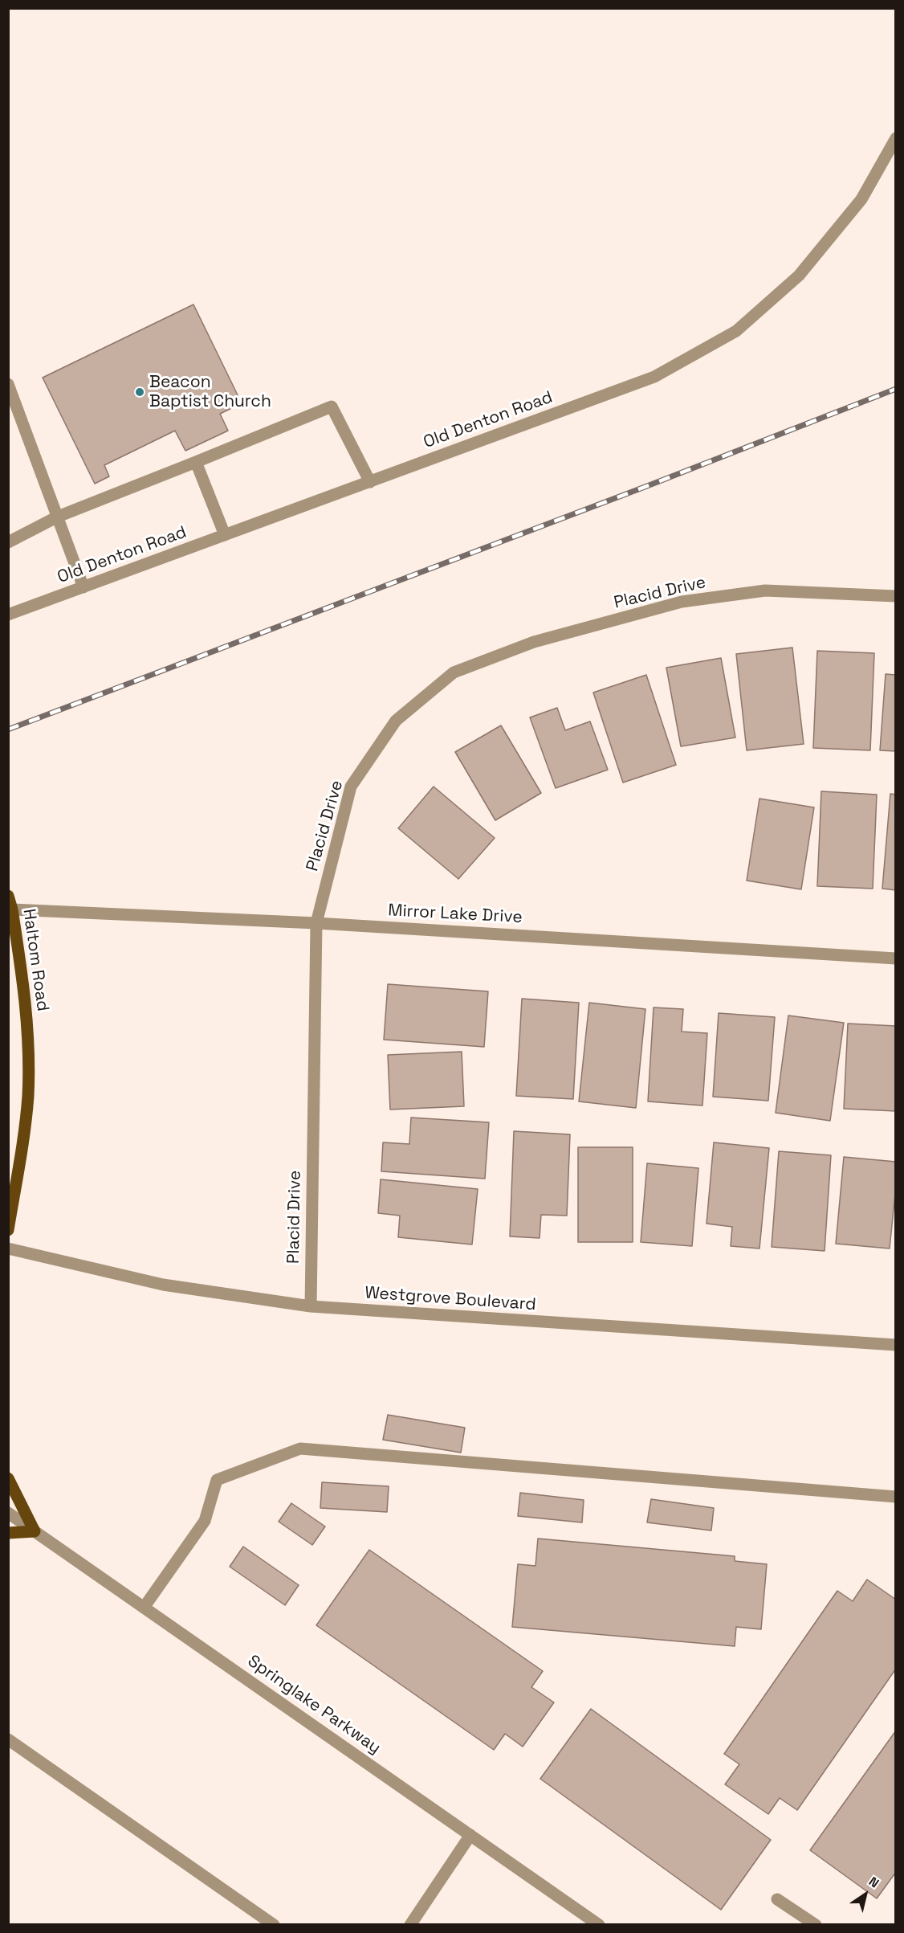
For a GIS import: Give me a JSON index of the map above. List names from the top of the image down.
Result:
{
  "streets": {
    "main road": ["Haltom Road"],
    "street": [
      "Old Denton Road",
      "Placid Drive",
      "Mirror Lake Drive",
      "Westgrove Boulevard",
      "Springlake Parkway"
    ]
  },
  "crossings": [
    ["Placid Drive", "Mirror Lake Drive"],
    ["Placid Drive", "Westgrove Boulevard"],
    ["Mirror Lake Drive", "Haltom Road"]
  ],
  "places": ["Beacon Baptist Church"],
  "north": "top right"
}
